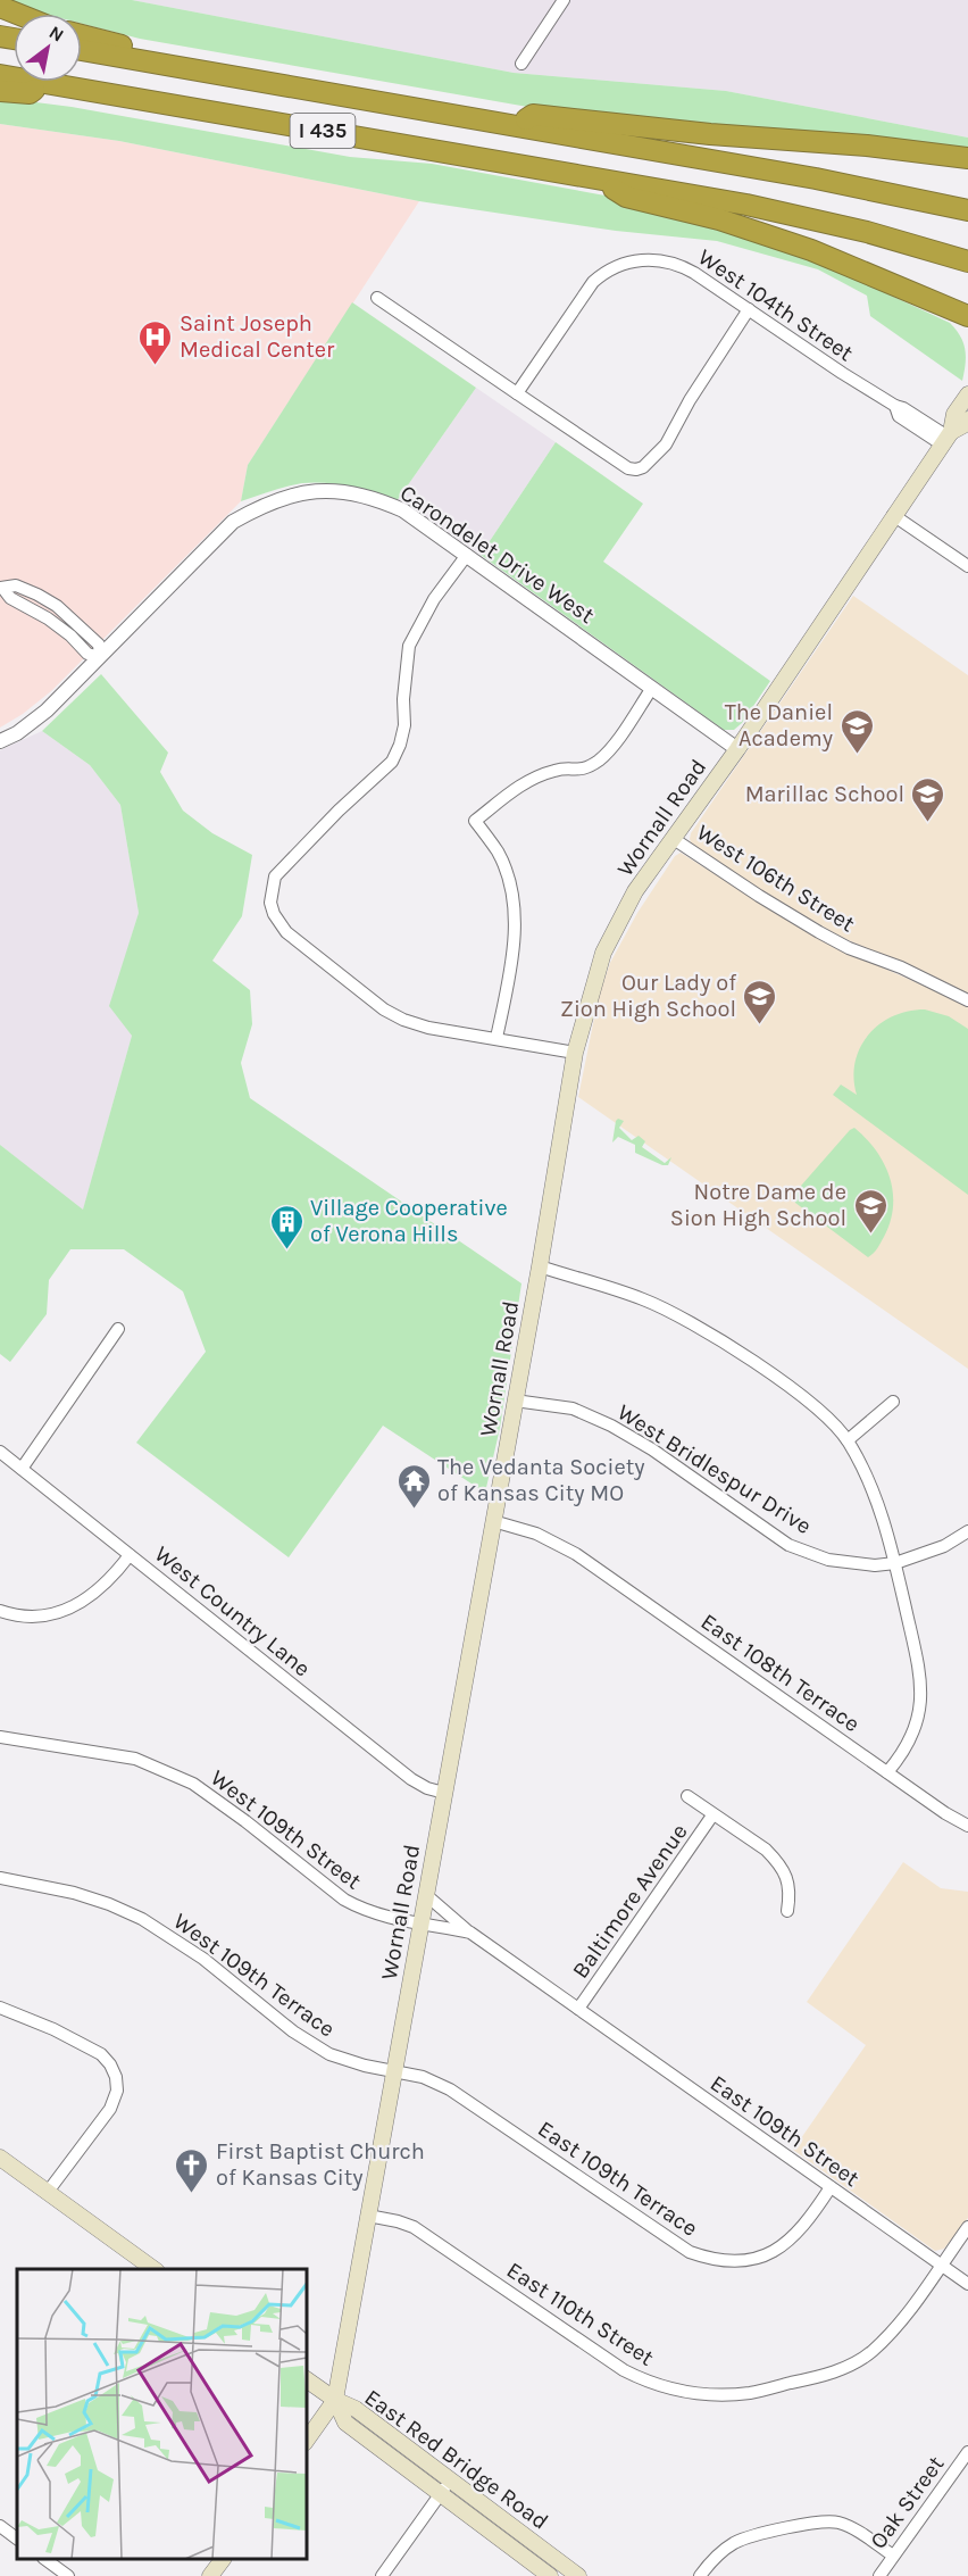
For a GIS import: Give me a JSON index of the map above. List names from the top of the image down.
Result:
{
  "streets": {
    "highway": ["I 435"],
    "main road": ["Wornall Road", "East Red Bridge Road"],
    "street": [
      "West 104th Street",
      "Carondelet Drive West",
      "West 106th Street",
      "West Bridlespur Drive",
      "West Country Lane",
      "East 108th Terrace",
      "West 109th Street",
      "Baltimore Avenue",
      "West 109th Terrace",
      "East 109th Street",
      "East 109th Terrace",
      "East 110th Street",
      "Oak Street"
    ]
  },
  "crossings": [
    ["West 104th Street", "Wornall Road"],
    ["Carondelet Drive West", "Wornall Road"],
    ["Wornall Road", "West 106th Street"],
    ["Wornall Road", "West Bridlespur Drive"],
    ["Wornall Road", "West Country Lane"],
    ["Wornall Road", "East 108th Terrace"],
    ["Wornall Road", "West 109th Street"],
    ["Wornall Road", "West 109th Terrace"],
    ["Wornall Road", "East 110th Street"],
    ["Wornall Road", "East Red Bridge Road"],
    ["West 109th Street", "Baltimore Avenue"],
    ["West 109th Street", "East 109th Street"],
    ["Baltimore Avenue", "East 109th Street"],
    ["West 109th Terrace", "East 109th Terrace"],
    ["East 109th Street", "East 109th Terrace"],
    ["East 109th Street", "East 110th Street"]
  ],
  "places": {
    "hospital": ["Saint Joseph Medical Center"],
    "school or university": [
      "The Daniel Academy",
      "Marillac School",
      "Our Lady of Zion High School",
      "Notre Dame de Sion High School"
    ],
    "building": ["Village Cooperative of Verona Hills"],
    "temple": ["The Vedanta Society of Kansas City MO"],
    "church": ["First Baptist Church of Kansas City"]
  },
  "north": "top right"
}
